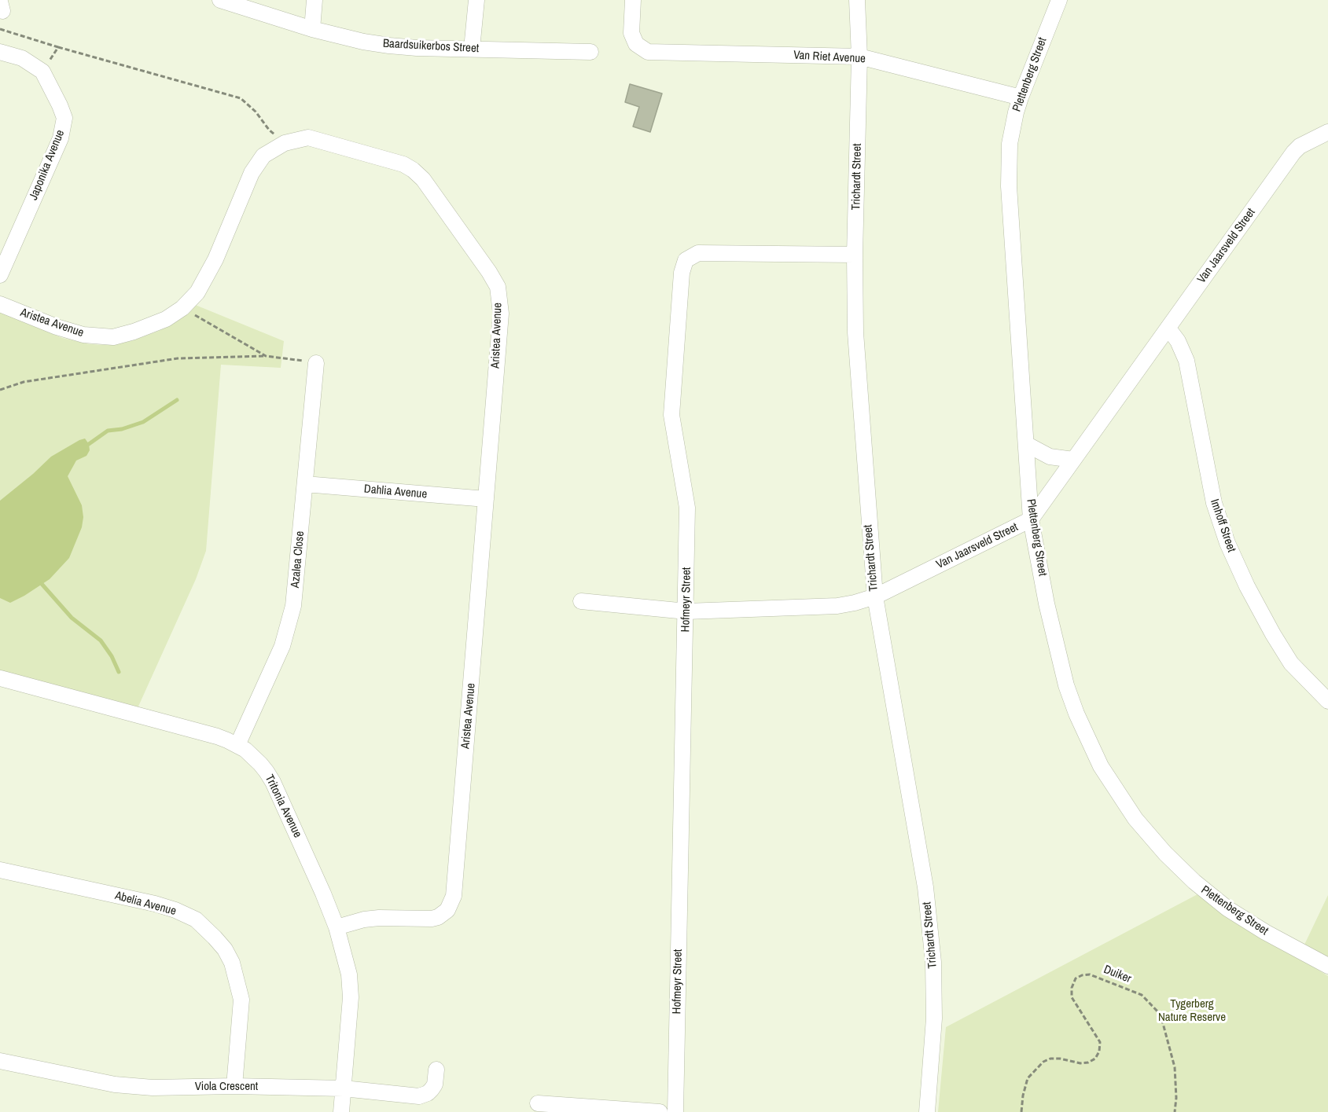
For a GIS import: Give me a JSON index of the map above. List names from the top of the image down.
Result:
{
  "streets": {
    "street": [
      "Baardsuikerbos Street",
      "Van Riet Avenue",
      "Plettenberg Street",
      "Japonika Avenue",
      "Trichardt Street",
      "Van Jaarsveld Street",
      "Aristea Avenue",
      "Dahlia Avenue",
      "Imhoff Street",
      "Azalea Close",
      "Hofmeyr Street",
      "Tritonia Avenue",
      "Abelia Avenue",
      "Viola Crescent"
    ],
    "path": ["Duiker"]
  },
  "crossings": [
    ["Van Riet Avenue", "Plettenberg Street"],
    ["Van Riet Avenue", "Trichardt Street"],
    ["Plettenberg Street", "Van Jaarsveld Street"],
    ["Trichardt Street", "Van Jaarsveld Street"],
    ["Trichardt Street", "Hofmeyr Street"],
    ["Van Jaarsveld Street", "Imhoff Street"],
    ["Van Jaarsveld Street", "Hofmeyr Street"],
    ["Aristea Avenue", "Dahlia Avenue"],
    ["Aristea Avenue", "Tritonia Avenue"],
    ["Dahlia Avenue", "Azalea Close"],
    ["Azalea Close", "Tritonia Avenue"],
    ["Tritonia Avenue", "Viola Crescent"],
    ["Abelia Avenue", "Viola Crescent"]
  ],
  "parks": ["Tygerberg Nature Reserve"]
}
